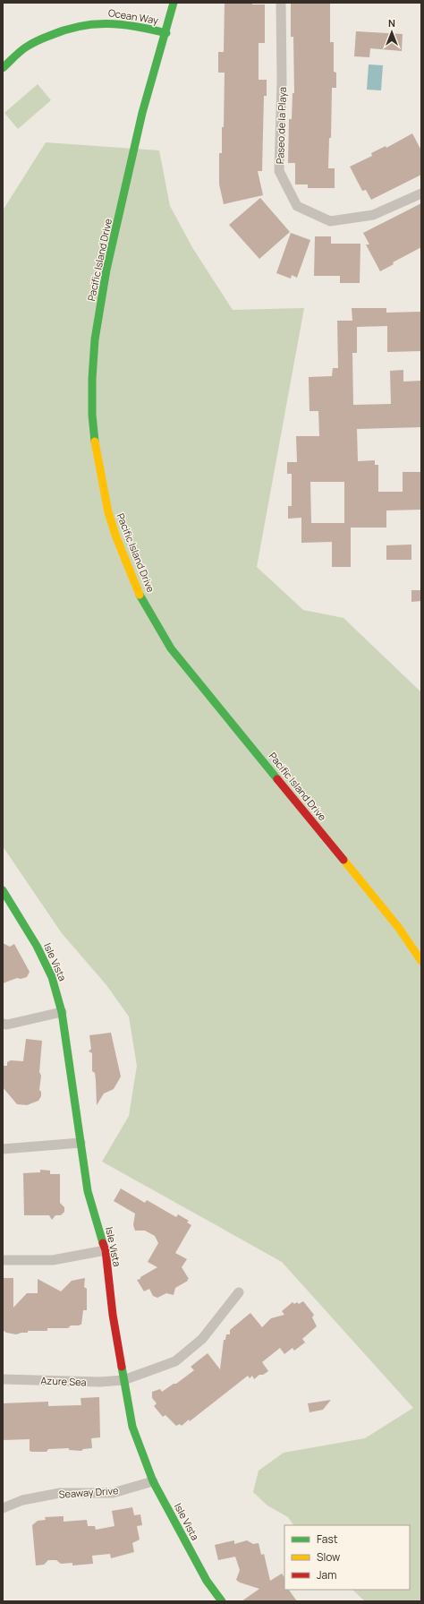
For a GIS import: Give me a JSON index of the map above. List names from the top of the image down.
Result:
{
  "streets": {
    "main road": ["Ocean Way", "Pacific Island Drive", "Isle Vista"],
    "street": ["Paseo de la Playa", "Azure Sea", "Seaway Drive"]
  },
  "crossings": [
    ["Ocean Way", "Pacific Island Drive"],
    ["Isle Vista", "Azure Sea"],
    ["Isle Vista", "Seaway Drive"]
  ],
  "legend": ["Fast", "Slow", "Jam"],
  "north": "top"
}
